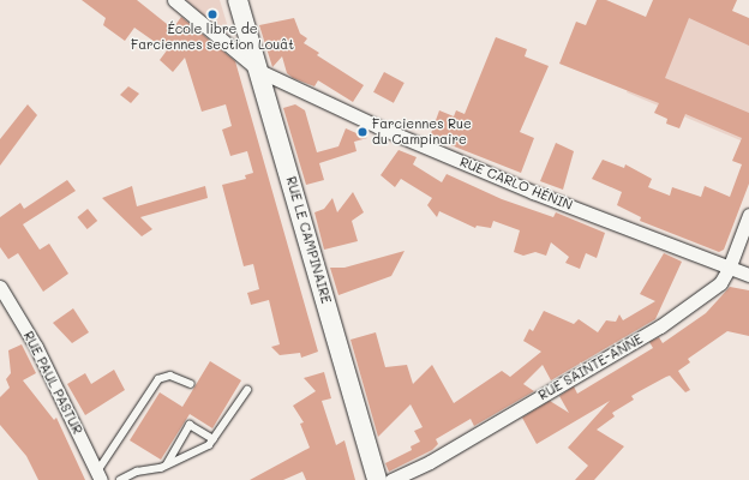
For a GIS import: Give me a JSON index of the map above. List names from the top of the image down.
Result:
{
  "streets": {
    "main road": ["RUE LE CAMPINAIRE"],
    "street": ["RUE CARLO HÉNIN", "RUE SAINTE-ANNE", "RUE PAUL PASTUR"]
  },
  "crossings": [
    ["RUE CARLO HÉNIN", "RUE LE CAMPINAIRE"],
    ["RUE CARLO HÉNIN", "RUE SAINTE-ANNE"]
  ],
  "places": ["École libre de Farciennes section Louât", "Farciennes Rue du Campinaire"]
}
